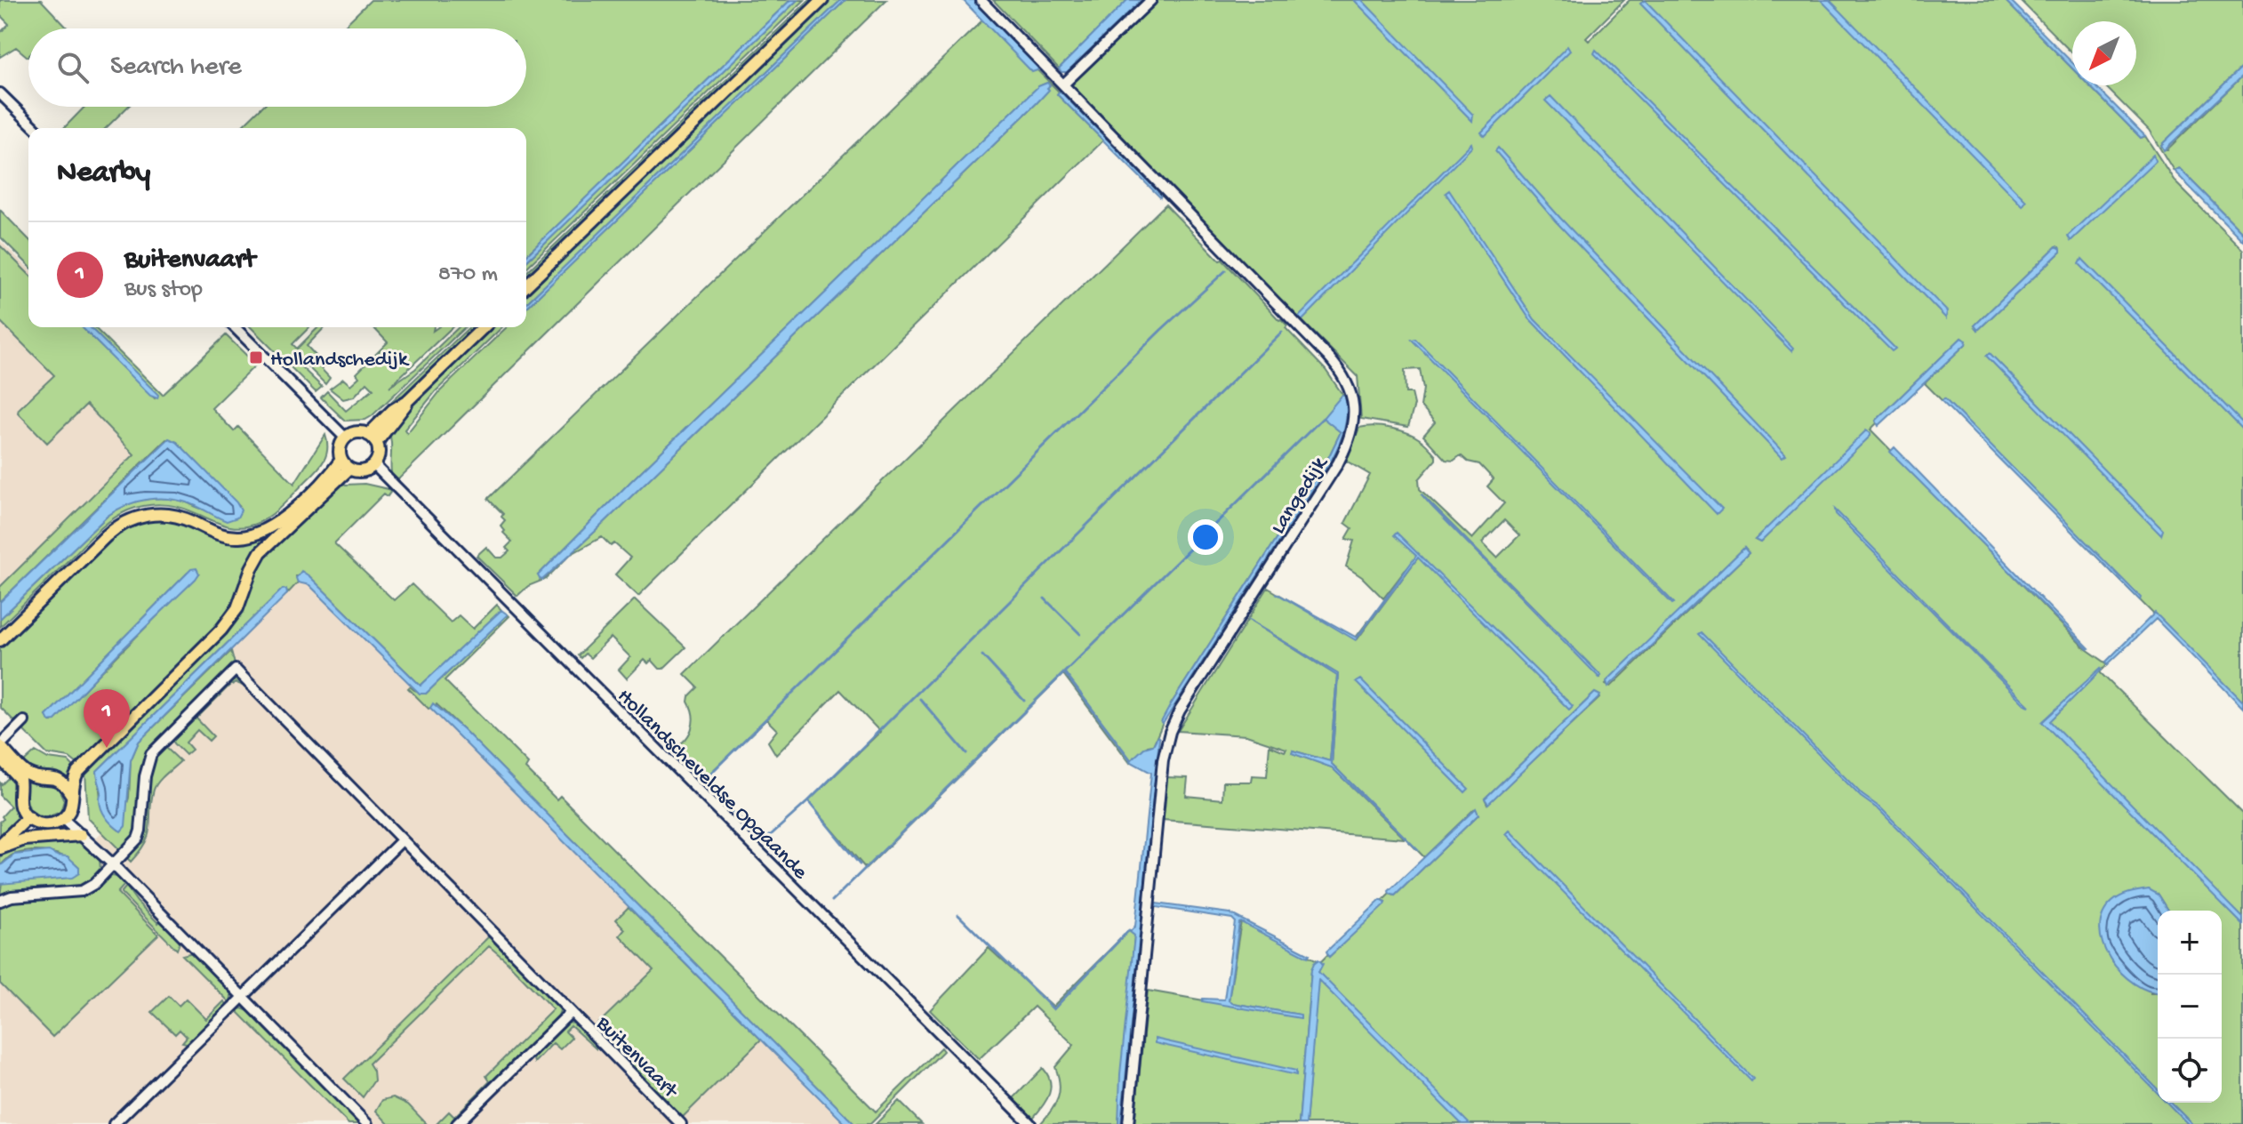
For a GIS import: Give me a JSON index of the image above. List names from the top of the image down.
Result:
{
  "streets": {
    "street": ["Langedijk", "Hollandscheveldse Opgaande", "Buitenvaart"]
  },
  "places": {
    "transit": ["Hollandschedijk"]
  },
  "north": "bottom left",
  "page": {
    "search": "Search here",
    "heading": "Nearby",
    "list": [
      {
        "mark": "1",
        "name": "Buitenvaart",
        "note": "Bus stop",
        "value": "870 m"
      }
    ],
    "pins": "1",
    "map_buttons": ["+", "−"]
  }
}
